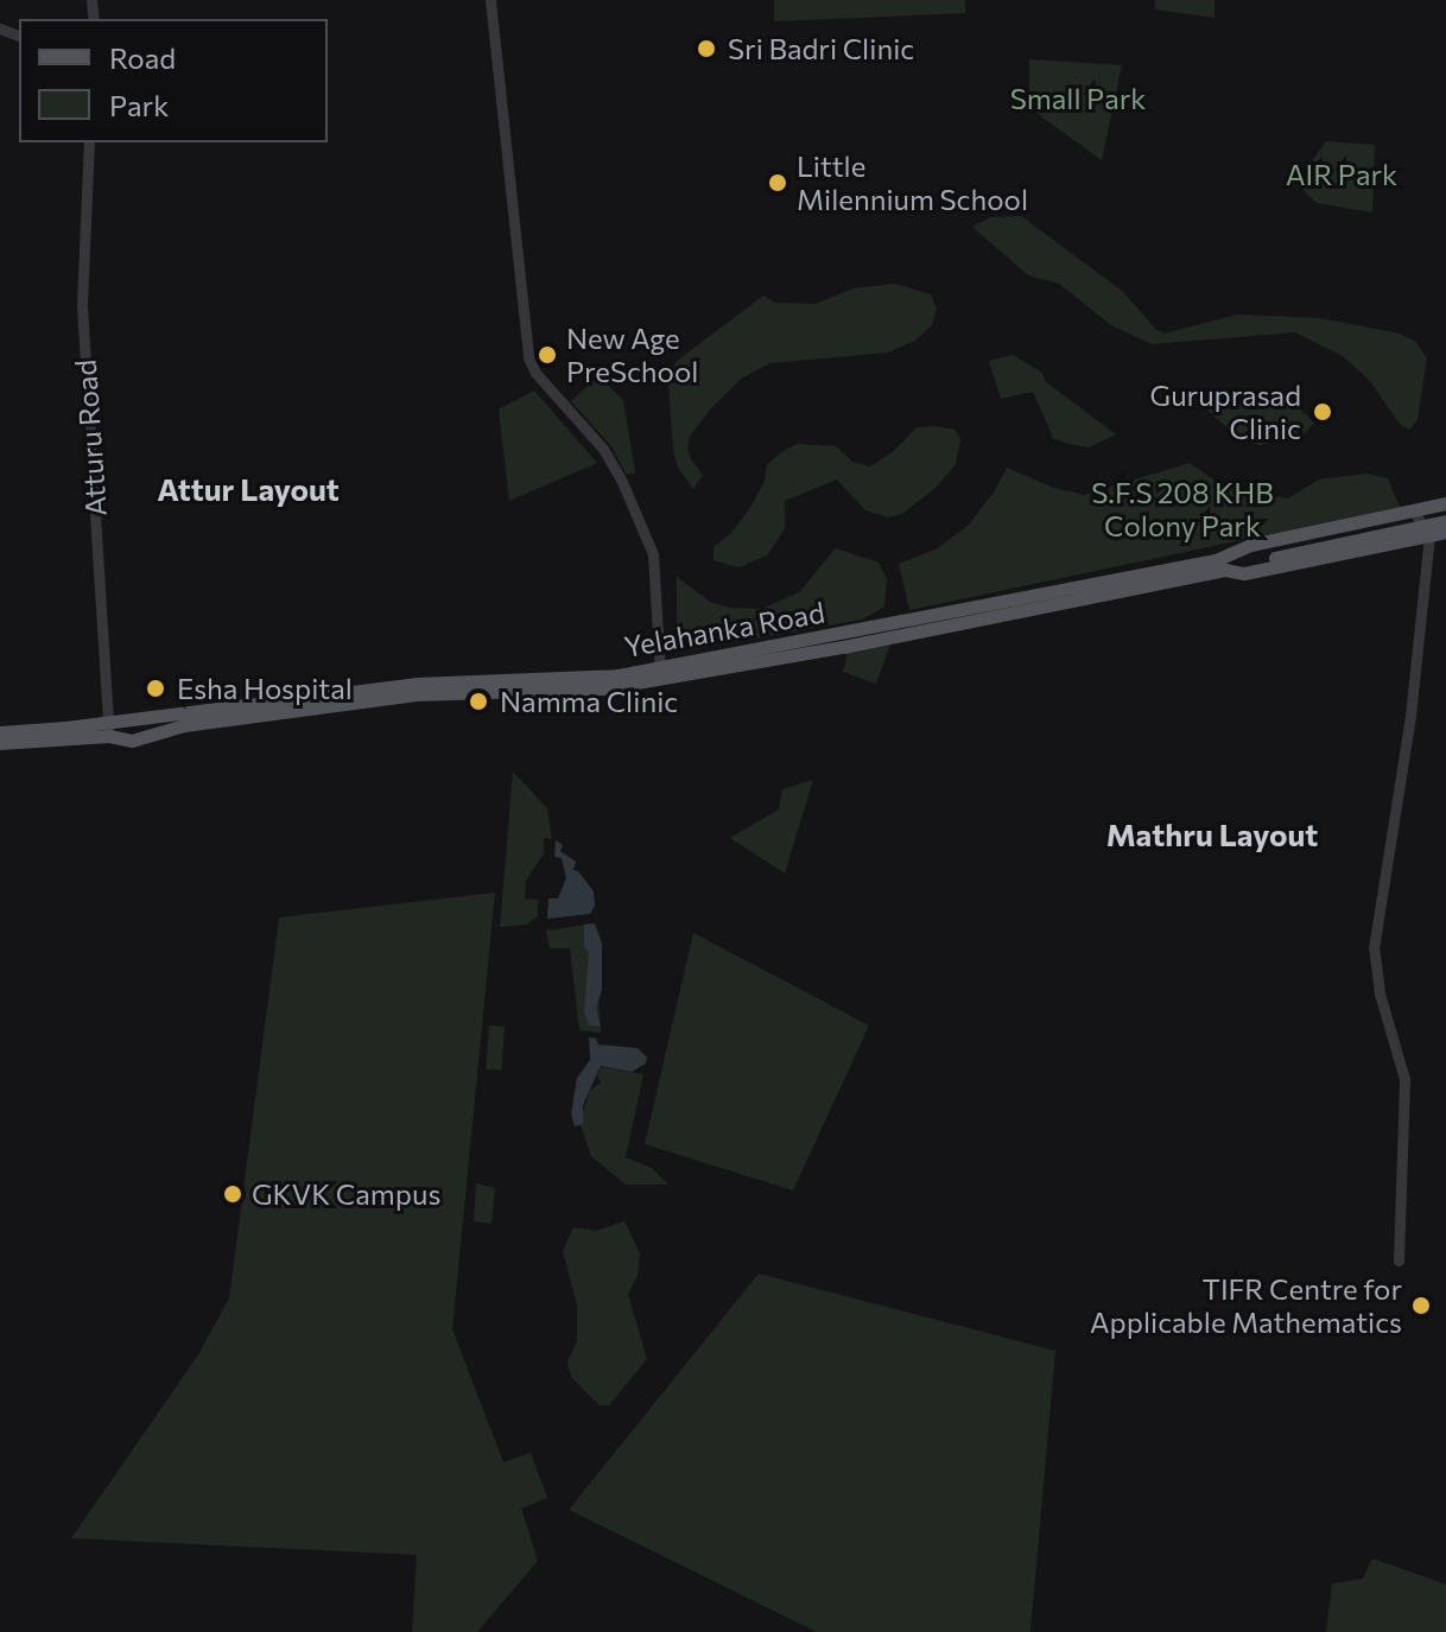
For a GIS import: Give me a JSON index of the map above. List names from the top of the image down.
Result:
{
  "streets": {
    "main road": ["Yelahanka Road"],
    "street": ["Atturu Road"]
  },
  "crossings": [
    ["Atturu Road", "Yelahanka Road"]
  ],
  "districts": ["Attur Layout", "Mathru Layout"],
  "parks": ["Small Park", "AIR Park", "S.F.S 208 KHB Colony Park"],
  "places": [
    "Sri Badri Clinic",
    "Little Milennium School",
    "New Age PreSchool",
    "Guruprasad Clinic",
    "Esha Hospital",
    "Namma Clinic",
    "GKVK Campus",
    "TIFR Centre for Applicable Mathematics"
  ],
  "legend": ["Road", "Park"]
}
